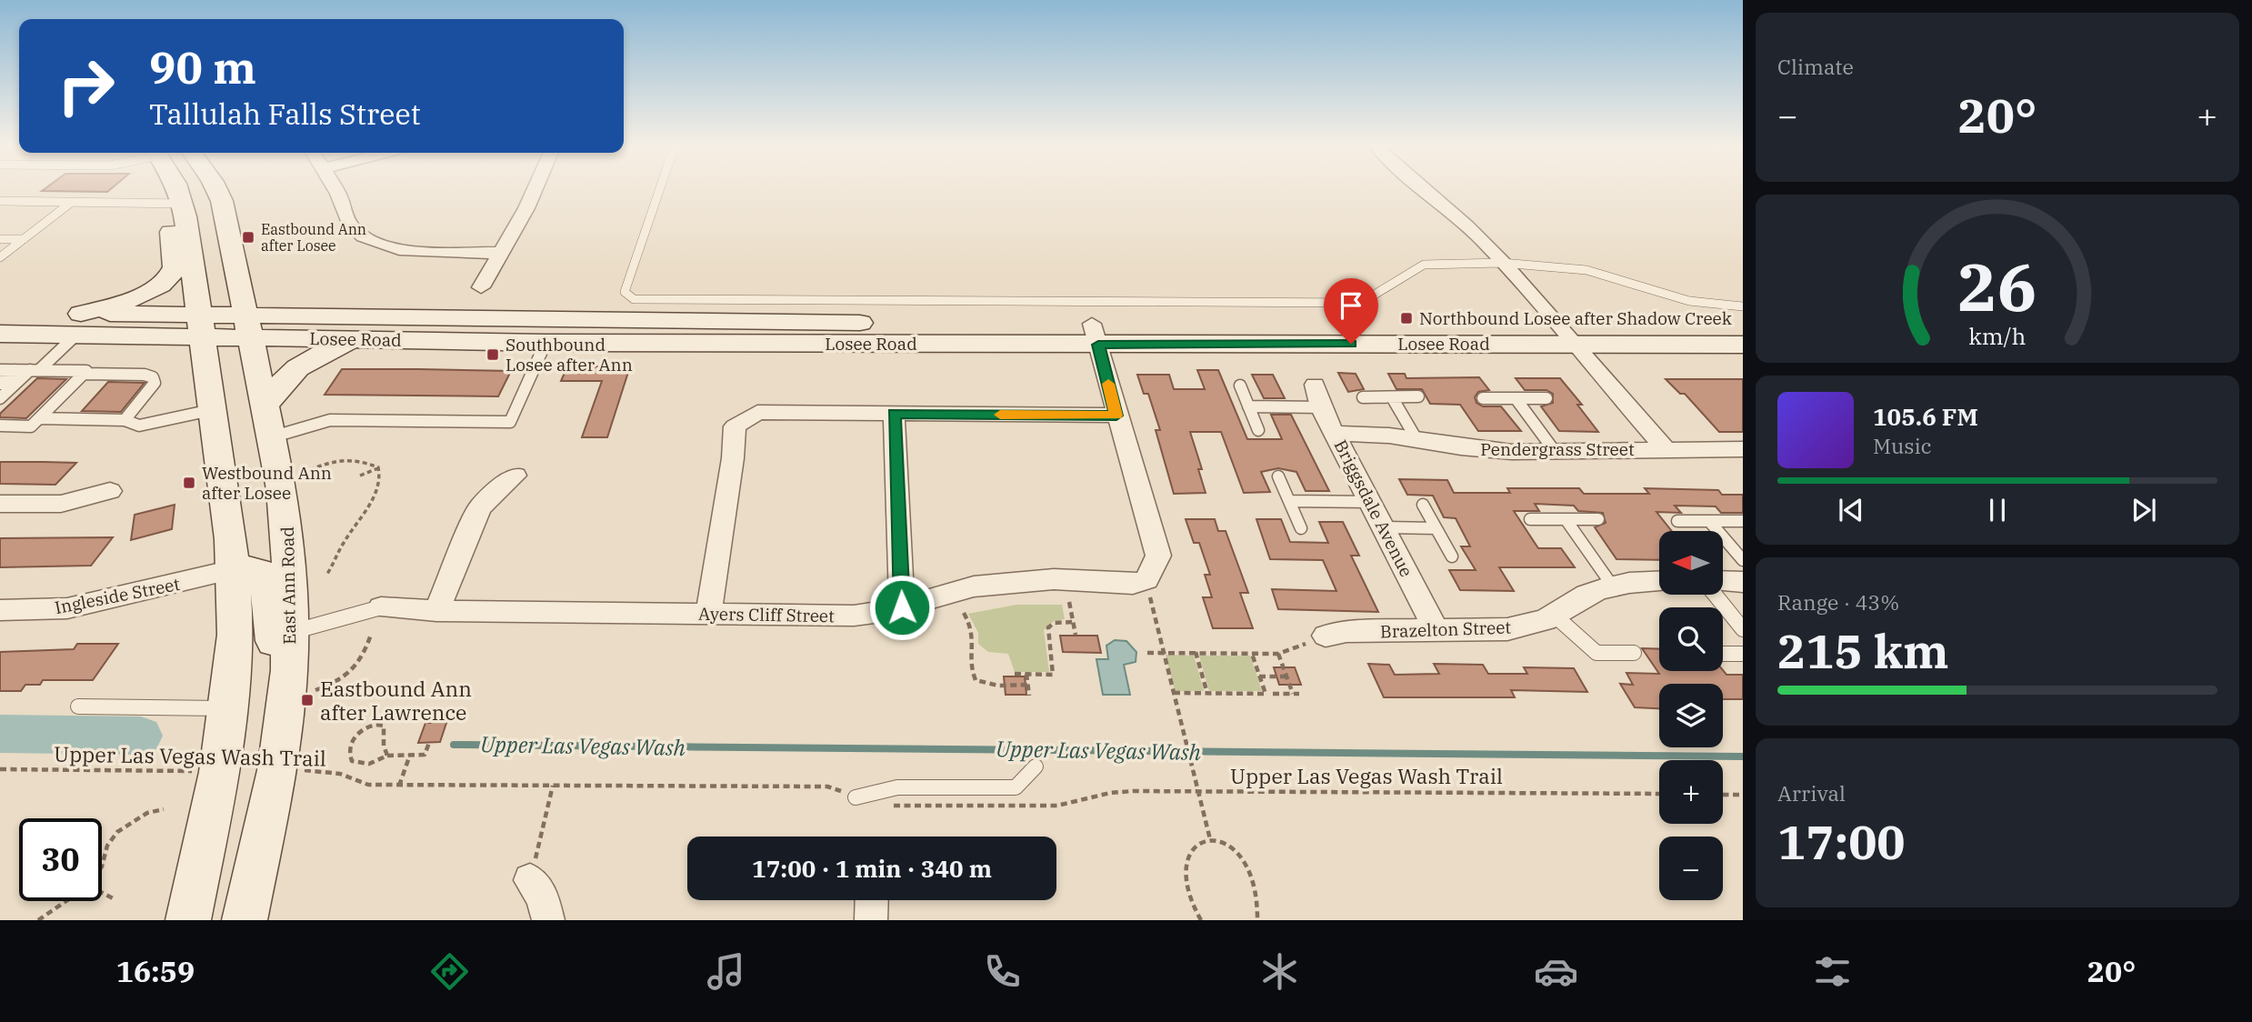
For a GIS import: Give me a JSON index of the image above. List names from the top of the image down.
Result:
{
  "streets": {
    "main road": ["Losee Road", "East Ann Road"],
    "street": [
      "Pendergrass Street",
      "Briggsdale Avenue",
      "Ingleside Street",
      "Ayers Cliff Street",
      "Brazelton Street"
    ],
    "path": ["Upper Las Vegas Wash Trail"]
  },
  "crossings": [
    ["Losee Road", "East Ann Road"],
    ["Pendergrass Street", "Briggsdale Avenue"],
    ["Briggsdale Avenue", "Brazelton Street"],
    ["East Ann Road", "Upper Las Vegas Wash Trail"]
  ],
  "water": ["Upper Las Vegas Wash"],
  "places": {
    "transit": [
      "Eastbound Ann after Losee",
      "Northbound Losee after Shadow Creek",
      "Southbound Losee after Ann",
      "Westbound Ann after Losee",
      "Eastbound Ann after Lawrence"
    ]
  },
  "north": "left",
  "page": {
    "tile": [
      "Climate",
      ["Range · 43%", "215 km"],
      ["Arrival", "17:00"]
    ],
    "turn": ["90 m", "Tallulah Falls Street"],
    "heat": ["−", "20°", "+"],
    "song": ["105.6 FM", "Music"],
    "map_buttons": ["+", "−"],
    "limit": "30",
    "trip": "17:00 · 1 min · 340 m",
    "tabs": ["16:59", "20°"],
    "gauge": ["26", "km/h"]
  }
}
